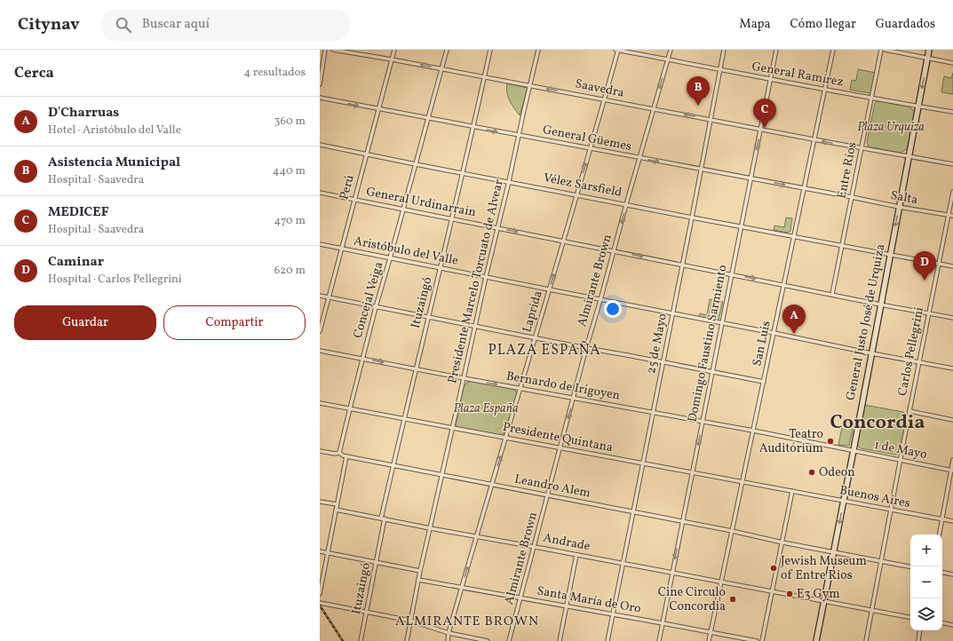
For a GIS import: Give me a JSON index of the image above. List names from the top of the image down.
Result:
{
  "streets": {
    "street": [
      "General Ramírez",
      "Saavedra",
      "General Güemes",
      "Entre Ríos",
      "Vélez Sarsfield",
      "Perú",
      "Salta",
      "General Urdinarrain",
      "Aristóbulo del Valle",
      "Almirante Brown",
      "Presidente Marcelo Torcuato de Alvear",
      "Concejal Veiga",
      "Ituzaingó",
      "Laprida",
      "General Justo José de Urquiza",
      "25 de Mayo",
      "Domingo Faustino Sarmiento",
      "San Luis",
      "Carlos Pellegrini",
      "Bernardo de Irigoyen",
      "Presidente Quintana",
      "1 de Mayo",
      "Leandro Alem",
      "Buenos Aires",
      "Andrade",
      "Santa María de Oro"
    ]
  },
  "crossings": [
    ["General Ramírez", "Entre Ríos"],
    ["General Ramírez", "Almirante Brown"],
    ["General Ramírez", "Laprida"],
    ["General Ramírez", "General Justo José de Urquiza"],
    ["General Ramírez", "25 de Mayo"],
    ["General Ramírez", "Domingo Faustino Sarmiento"],
    ["General Ramírez", "San Luis"],
    ["Saavedra", "Entre Ríos"],
    ["Saavedra", "Perú"],
    ["Saavedra", "Almirante Brown"],
    ["Saavedra", "Presidente Marcelo Torcuato de Alvear"],
    ["Saavedra", "Concejal Veiga"],
    ["Saavedra", "Ituzaingó"],
    ["Saavedra", "Laprida"],
    ["Saavedra", "General Justo José de Urquiza"],
    ["Saavedra", "25 de Mayo"],
    ["Saavedra", "Domingo Faustino Sarmiento"],
    ["Saavedra", "San Luis"],
    ["General Güemes", "Entre Ríos"],
    ["General Güemes", "Perú"],
    ["General Güemes", "Salta"],
    ["General Güemes", "Almirante Brown"],
    ["General Güemes", "Presidente Marcelo Torcuato de Alvear"],
    ["General Güemes", "Concejal Veiga"],
    ["General Güemes", "Ituzaingó"],
    ["General Güemes", "Laprida"],
    ["General Güemes", "25 de Mayo"],
    ["General Güemes", "Domingo Faustino Sarmiento"],
    ["General Güemes", "San Luis"],
    ["Entre Ríos", "Vélez Sarsfield"],
    ["Entre Ríos", "Salta"],
    ["Entre Ríos", "General Urdinarrain"],
    ["Vélez Sarsfield", "Perú"],
    ["Vélez Sarsfield", "Almirante Brown"],
    ["Vélez Sarsfield", "Presidente Marcelo Torcuato de Alvear"],
    ["Vélez Sarsfield", "Concejal Veiga"],
    ["Vélez Sarsfield", "Ituzaingó"],
    ["Vélez Sarsfield", "Laprida"],
    ["Vélez Sarsfield", "General Justo José de Urquiza"],
    ["Vélez Sarsfield", "25 de Mayo"],
    ["Vélez Sarsfield", "Domingo Faustino Sarmiento"],
    ["Vélez Sarsfield", "San Luis"],
    ["Vélez Sarsfield", "Carlos Pellegrini"],
    ["Perú", "General Urdinarrain"],
    ["Perú", "Aristóbulo del Valle"],
    ["Salta", "General Justo José de Urquiza"],
    ["Salta", "Carlos Pellegrini"],
    ["General Urdinarrain", "Almirante Brown"],
    ["General Urdinarrain", "Presidente Marcelo Torcuato de Alvear"],
    ["General Urdinarrain", "Concejal Veiga"],
    ["General Urdinarrain", "Ituzaingó"],
    ["General Urdinarrain", "Laprida"],
    ["General Urdinarrain", "General Justo José de Urquiza"],
    ["General Urdinarrain", "25 de Mayo"],
    ["General Urdinarrain", "Domingo Faustino Sarmiento"],
    ["General Urdinarrain", "San Luis"],
    ["General Urdinarrain", "Carlos Pellegrini"],
    ["Aristóbulo del Valle", "Almirante Brown"],
    ["Aristóbulo del Valle", "Presidente Marcelo Torcuato de Alvear"],
    ["Aristóbulo del Valle", "Concejal Veiga"],
    ["Aristóbulo del Valle", "Ituzaingó"],
    ["Aristóbulo del Valle", "Laprida"],
    ["Aristóbulo del Valle", "General Justo José de Urquiza"],
    ["Aristóbulo del Valle", "25 de Mayo"],
    ["Aristóbulo del Valle", "Domingo Faustino Sarmiento"],
    ["Aristóbulo del Valle", "San Luis"],
    ["Aristóbulo del Valle", "Carlos Pellegrini"],
    ["Almirante Brown", "Bernardo de Irigoyen"],
    ["Almirante Brown", "Presidente Quintana"],
    ["Almirante Brown", "Leandro Alem"],
    ["Almirante Brown", "Andrade"],
    ["Almirante Brown", "Santa María de Oro"],
    ["Presidente Marcelo Torcuato de Alvear", "Bernardo de Irigoyen"],
    ["Presidente Marcelo Torcuato de Alvear", "Presidente Quintana"],
    ["Presidente Marcelo Torcuato de Alvear", "Leandro Alem"],
    ["Presidente Marcelo Torcuato de Alvear", "Andrade"],
    ["Presidente Marcelo Torcuato de Alvear", "Santa María de Oro"],
    ["Concejal Veiga", "Bernardo de Irigoyen"],
    ["Concejal Veiga", "Presidente Quintana"],
    ["Concejal Veiga", "Leandro Alem"],
    ["Ituzaingó", "Bernardo de Irigoyen"],
    ["Ituzaingó", "Presidente Quintana"],
    ["Ituzaingó", "Leandro Alem"],
    ["Ituzaingó", "Andrade"],
    ["Laprida", "Bernardo de Irigoyen"],
    ["Laprida", "Presidente Quintana"],
    ["Laprida", "Leandro Alem"],
    ["Laprida", "Andrade"],
    ["Laprida", "Santa María de Oro"],
    ["General Justo José de Urquiza", "1 de Mayo"],
    ["General Justo José de Urquiza", "Leandro Alem"],
    ["General Justo José de Urquiza", "Buenos Aires"],
    ["General Justo José de Urquiza", "Andrade"],
    ["25 de Mayo", "Bernardo de Irigoyen"],
    ["25 de Mayo", "Presidente Quintana"],
    ["25 de Mayo", "Leandro Alem"],
    ["25 de Mayo", "Andrade"],
    ["25 de Mayo", "Santa María de Oro"],
    ["Domingo Faustino Sarmiento", "Bernardo de Irigoyen"],
    ["Domingo Faustino Sarmiento", "Presidente Quintana"],
    ["Domingo Faustino Sarmiento", "Leandro Alem"],
    ["Domingo Faustino Sarmiento", "Andrade"],
    ["Domingo Faustino Sarmiento", "Santa María de Oro"],
    ["San Luis", "Bernardo de Irigoyen"],
    ["San Luis", "Presidente Quintana"],
    ["San Luis", "Leandro Alem"],
    ["San Luis", "Andrade"],
    ["San Luis", "Santa María de Oro"],
    ["Carlos Pellegrini", "1 de Mayo"],
    ["Carlos Pellegrini", "Leandro Alem"],
    ["Carlos Pellegrini", "Buenos Aires"],
    ["Carlos Pellegrini", "Andrade"],
    ["Bernardo de Irigoyen", "1 de Mayo"],
    ["Presidente Quintana", "Buenos Aires"]
  ],
  "one_way": ["Saavedra", "General Güemes"],
  "districts": ["PLAZA ESPAÑA", "Concordia", "ALMIRANTE BROWN"],
  "parks": ["Plaza Urquiza", "Plaza España"],
  "places": [
    "Teatro Auditórium",
    "Odeon",
    "Jewish Museum of Entre Rios",
    "E3 Gym",
    "Cine Circulo Concordia"
  ],
  "page": {
    "header": "Citynav",
    "search": "Buscar aquí",
    "nav": ["Mapa", "Cómo llegar", "Guardados"],
    "heading": ["Cerca", "4 resultados"],
    "pins": [
      "B",
      "C",
      "D",
      "A"
    ],
    "list": [
      {
        "mark": "A",
        "name": "D'Charruas",
        "note": "Hotel · Aristóbulo del Valle",
        "value": "360 m"
      },
      {
        "mark": "B",
        "name": "Asistencia Municipal",
        "note": "Hospital · Saavedra",
        "value": "440 m"
      },
      {
        "mark": "C",
        "name": "MEDICEF",
        "note": "Hospital · Saavedra",
        "value": "470 m"
      },
      {
        "mark": "D",
        "name": "Caminar",
        "note": "Hospital · Carlos Pellegrini",
        "value": "620 m"
      }
    ],
    "buttons": ["Guardar", "Compartir"],
    "map_buttons": ["+", "−"]
  }
}
